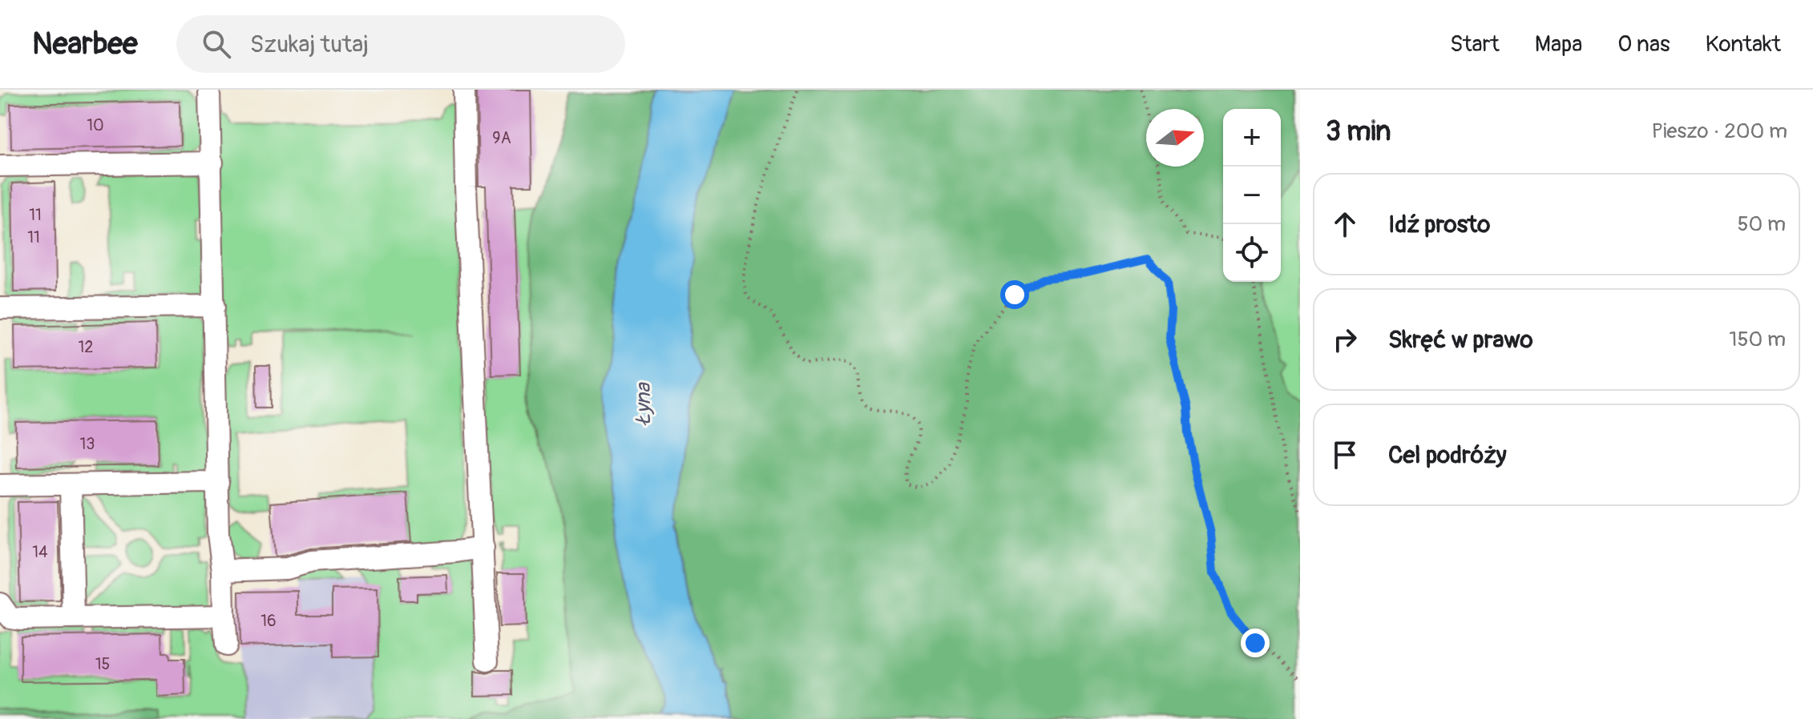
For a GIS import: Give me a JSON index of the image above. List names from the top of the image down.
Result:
{
  "water": ["Łyna"],
  "house_numbers": [
    "10",
    "9A",
    "11",
    "11",
    "12",
    "13",
    "14",
    "16",
    "15"
  ],
  "north": "right",
  "page": {
    "header": "Nearbee",
    "search": "Szukaj tutaj",
    "nav": [
      "Start",
      "Mapa",
      "O nas",
      "Kontakt"
    ],
    "heading": ["3 min", "Pieszo · 200 m"],
    "map_buttons": ["+", "−"],
    "list": [
      ["Idź prosto", "50 m"],
      ["Skręć w prawo", "150 m"],
      "Cel podróży"
    ]
  }
}
